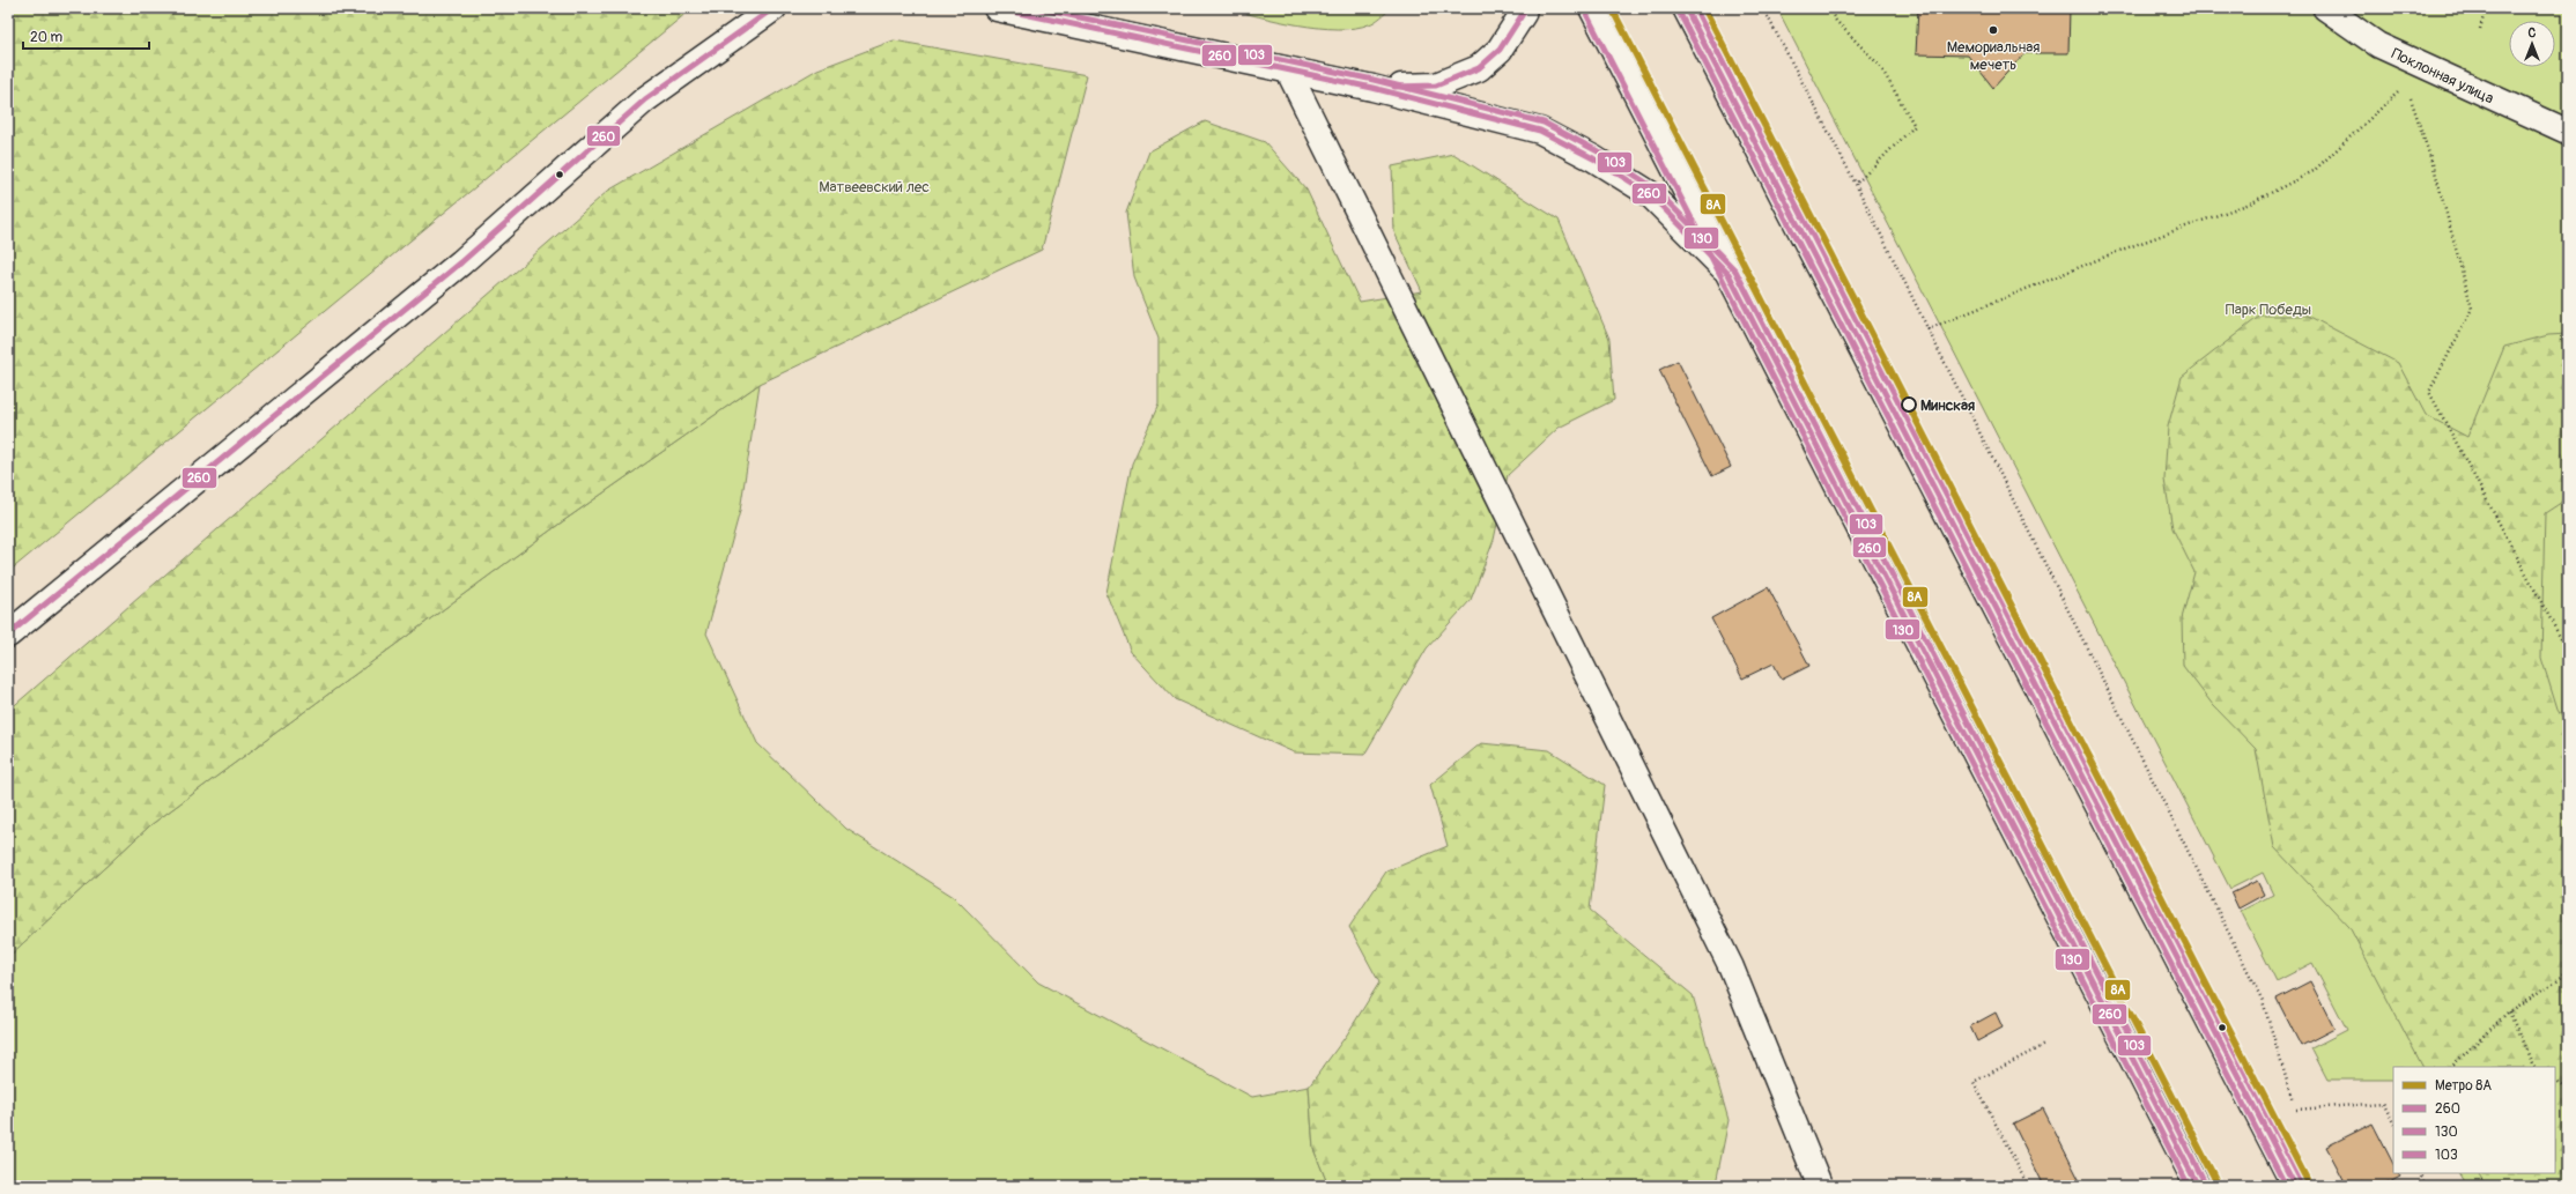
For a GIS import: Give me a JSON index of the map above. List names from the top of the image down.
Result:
{
  "streets": {
    "lane": ["Поклонная улица"]
  },
  "parks": ["Матвеевский лес", "Парк Победы"],
  "places": ["Мемориальная мечеть", "Минская"],
  "lines": [
    "metro line 8А",
    "transit line 260",
    "transit line 103",
    "transit line 130"
  ],
  "legend": [
    "Метро 8А",
    "260",
    "130",
    "103"
  ],
  "scale_bar": "20 m",
  "north": "top"
}
